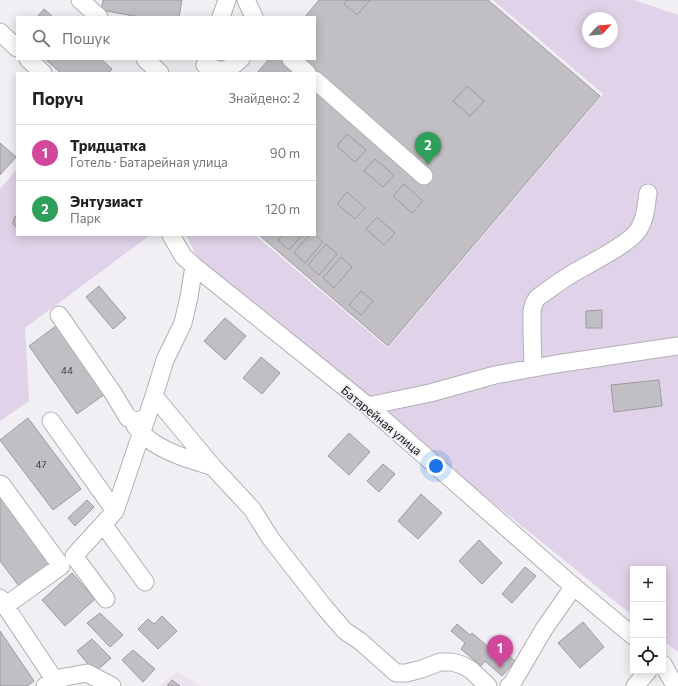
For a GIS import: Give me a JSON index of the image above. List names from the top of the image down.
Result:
{
  "streets": {
    "street": ["Батарейная улица"]
  },
  "house_numbers": ["44", "47"],
  "north": "top right",
  "page": {
    "search": "Пошук",
    "heading": ["Поруч", "Знайдено: 2"],
    "list": [
      {
        "mark": "1",
        "name": "Тридцатка",
        "note": "Готель · Батарейная улица",
        "value": "90 m"
      },
      {
        "mark": "2",
        "name": "Энтузиаст",
        "note": "Парк",
        "value": "120 m"
      }
    ],
    "pins": ["2", "1"],
    "map_buttons": ["+", "−"]
  }
}
